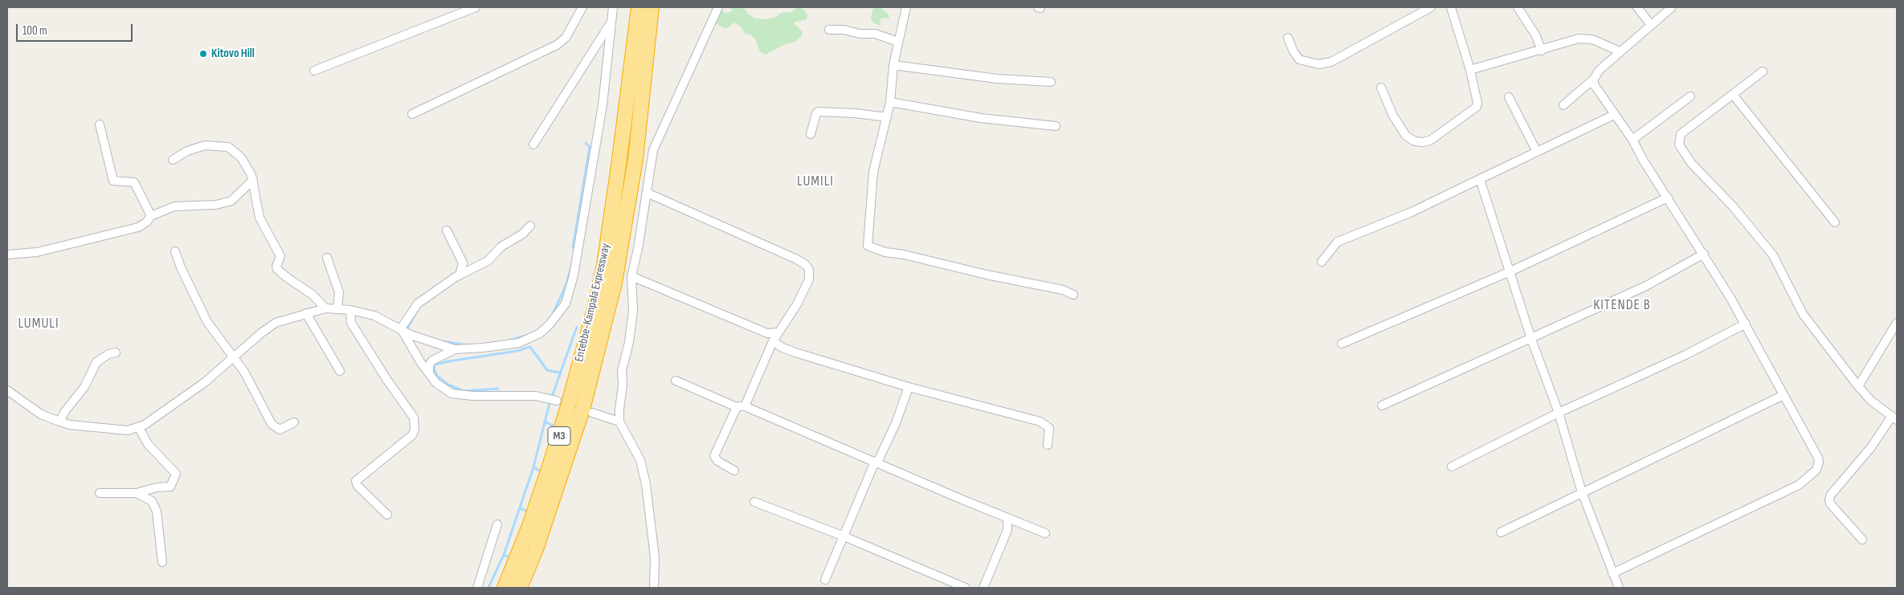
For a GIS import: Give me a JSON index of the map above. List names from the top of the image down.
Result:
{
  "streets": {
    "highway": ["Entebbe-Kampala Expressway", "M3"]
  },
  "districts": ["LUMILI", "KITENDE B", "LUMULI"],
  "places": ["Kitovo Hill"],
  "scale_bar": "100 m"
}
